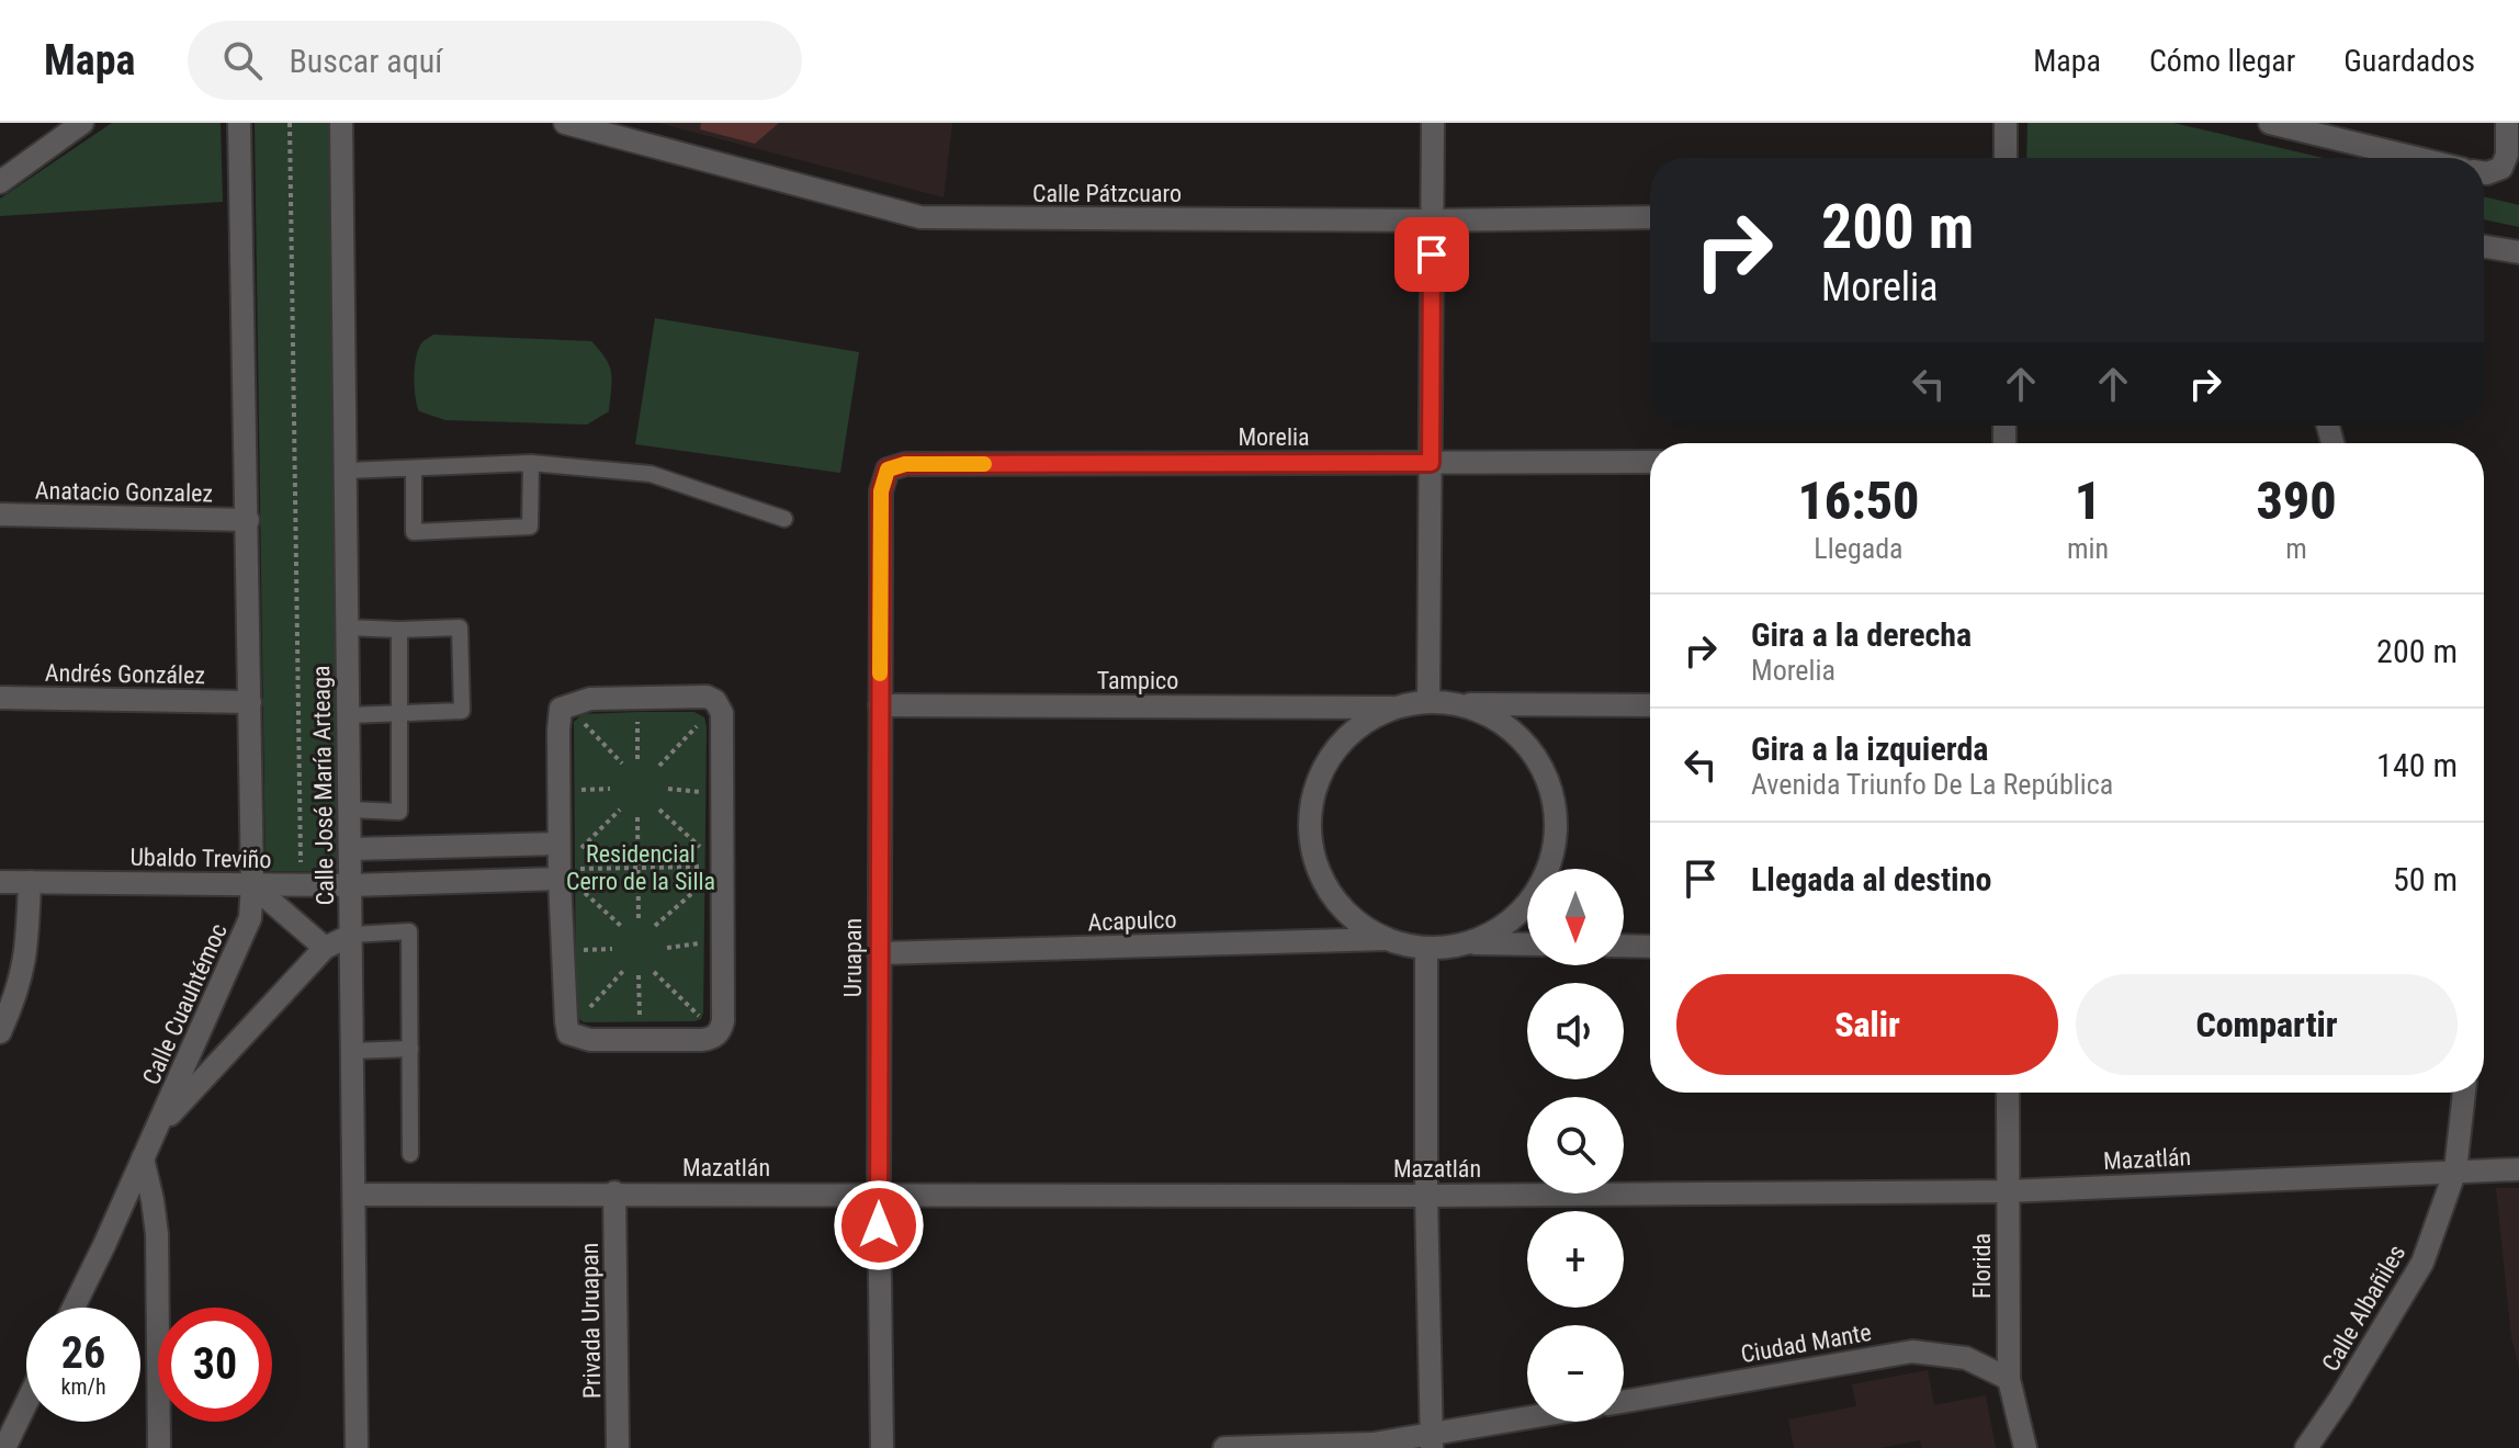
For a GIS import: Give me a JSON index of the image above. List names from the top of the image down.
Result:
{
  "streets": {
    "street": [
      "Calle Pátzcuaro",
      "Morelia",
      "Anatacio Gonzalez",
      "Andrés González",
      "Tampico",
      "Calle José María Arteaga",
      "Ubaldo Treviño",
      "Acapulco",
      "Uruapan",
      "Calle Cuauhtémoc",
      "Mazatlán",
      "Florida",
      "Calle Albañiles",
      "Privada Uruapan",
      "Ciudad Mante"
    ]
  },
  "crossings": [
    ["Morelia", "Uruapan"],
    ["Anatacio Gonzalez", "Calle Cuauhtémoc"],
    ["Andrés González", "Calle Cuauhtémoc"],
    ["Tampico", "Acapulco"],
    ["Tampico", "Uruapan"],
    ["Calle José María Arteaga", "Ubaldo Treviño"],
    ["Calle José María Arteaga", "Mazatlán"],
    ["Ubaldo Treviño", "Calle Cuauhtémoc"],
    ["Acapulco", "Uruapan"],
    ["Uruapan", "Mazatlán"],
    ["Mazatlán", "Florida"],
    ["Mazatlán", "Calle Albañiles"],
    ["Mazatlán", "Privada Uruapan"],
    ["Florida", "Ciudad Mante"]
  ],
  "parks": ["Residencial Cerro de la Silla"],
  "north": "bottom",
  "page": {
    "header": "Mapa",
    "search": "Buscar aquí",
    "nav": ["Mapa", "Cómo llegar", "Guardados"],
    "turn": ["200 m", "Morelia"],
    "eta": [
      "16:50",
      "Llegada",
      "1",
      "min",
      "390",
      "m"
    ],
    "list": [
      {
        "name": "Gira a la derecha",
        "note": "Morelia",
        "value": "200 m"
      },
      {
        "name": "Gira a la izquierda",
        "note": "Avenida Triunfo De La República",
        "value": "140 m"
      },
      {
        "name": "Llegada al destino",
        "value": "50 m"
      }
    ],
    "map_buttons": ["+", "−"],
    "buttons": ["Salir", "Compartir"],
    "speed": "26 km/h",
    "limit": "30"
  }
}
